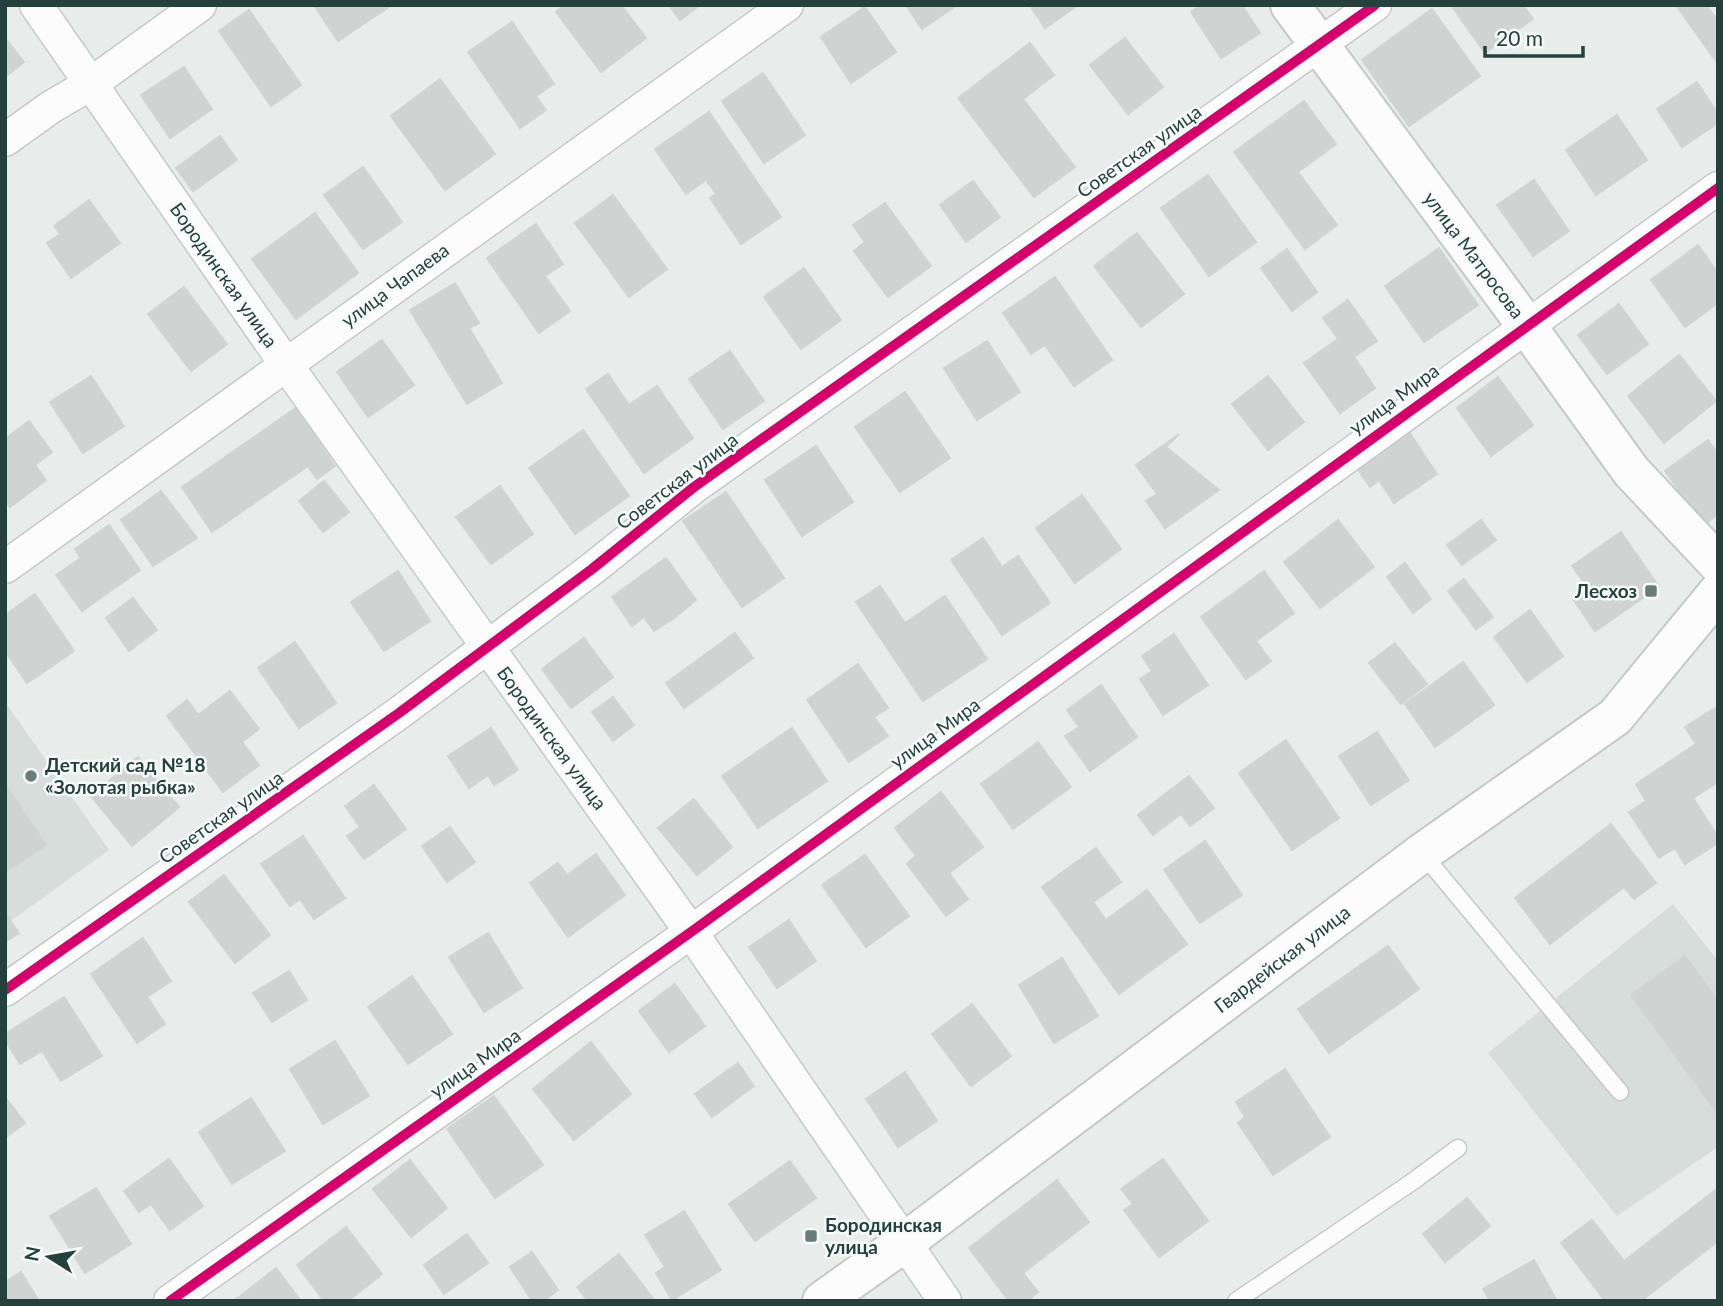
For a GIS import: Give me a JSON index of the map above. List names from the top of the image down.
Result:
{
  "streets": {
    "street": [
      "Советская улица",
      "улица Матросова",
      "Бородинская улица",
      "улица Чапаева",
      "улица Мира",
      "Гвардейская улица"
    ]
  },
  "crossings": [
    ["Советская улица", "улица Матросова"],
    ["Советская улица", "Бородинская улица"],
    ["улица Матросова", "улица Мира"],
    ["Бородинская улица", "улица Чапаева"],
    ["Бородинская улица", "улица Мира"],
    ["Бородинская улица", "Гвардейская улица"]
  ],
  "places": {
    "transit": ["Лесхоз", "Бородинская улица"],
    "other": ["Детский сад №18 «Золотая рыбка»"]
  },
  "scale_bar": "20 m",
  "north": "left"
}
